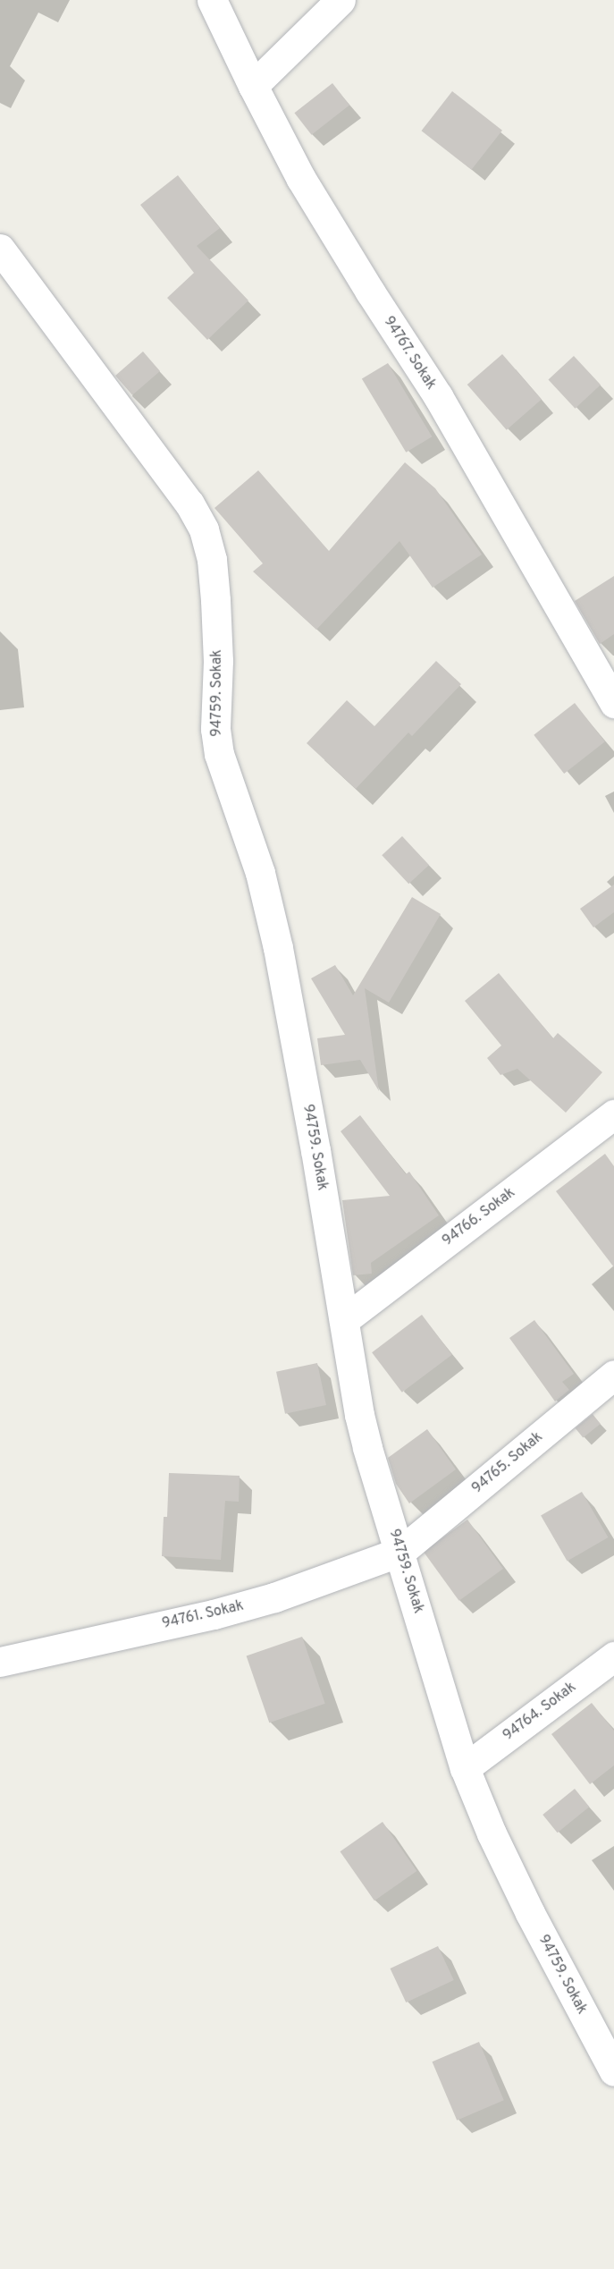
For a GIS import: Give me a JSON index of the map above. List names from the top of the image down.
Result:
{
  "streets": {
    "street": [
      "94767. Sokak",
      "94759. Sokak",
      "94766. Sokak",
      "94765. Sokak",
      "94761. Sokak",
      "94764. Sokak"
    ]
  },
  "crossings": [
    ["94759. Sokak", "94766. Sokak"],
    ["94759. Sokak", "94765. Sokak"],
    ["94759. Sokak", "94761. Sokak"],
    ["94759. Sokak", "94764. Sokak"],
    ["94765. Sokak", "94761. Sokak"]
  ]
}
